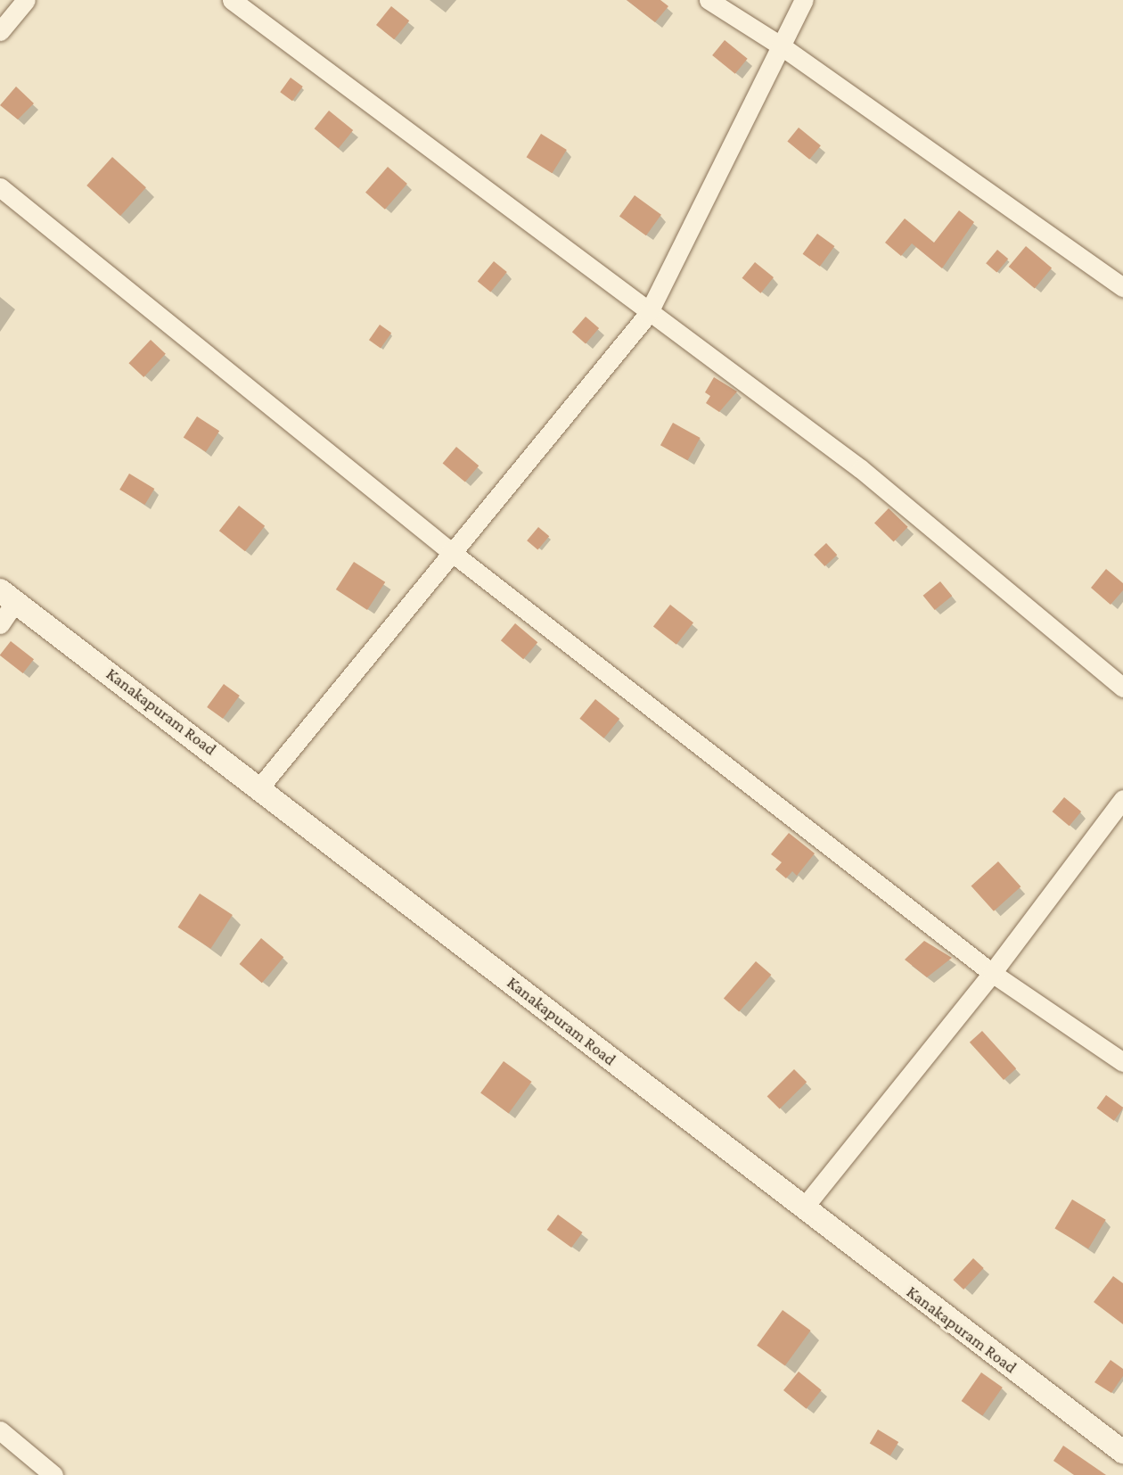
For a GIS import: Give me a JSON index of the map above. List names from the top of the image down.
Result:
{
  "streets": {
    "street": ["Kanakapuram Road"]
  }
}
